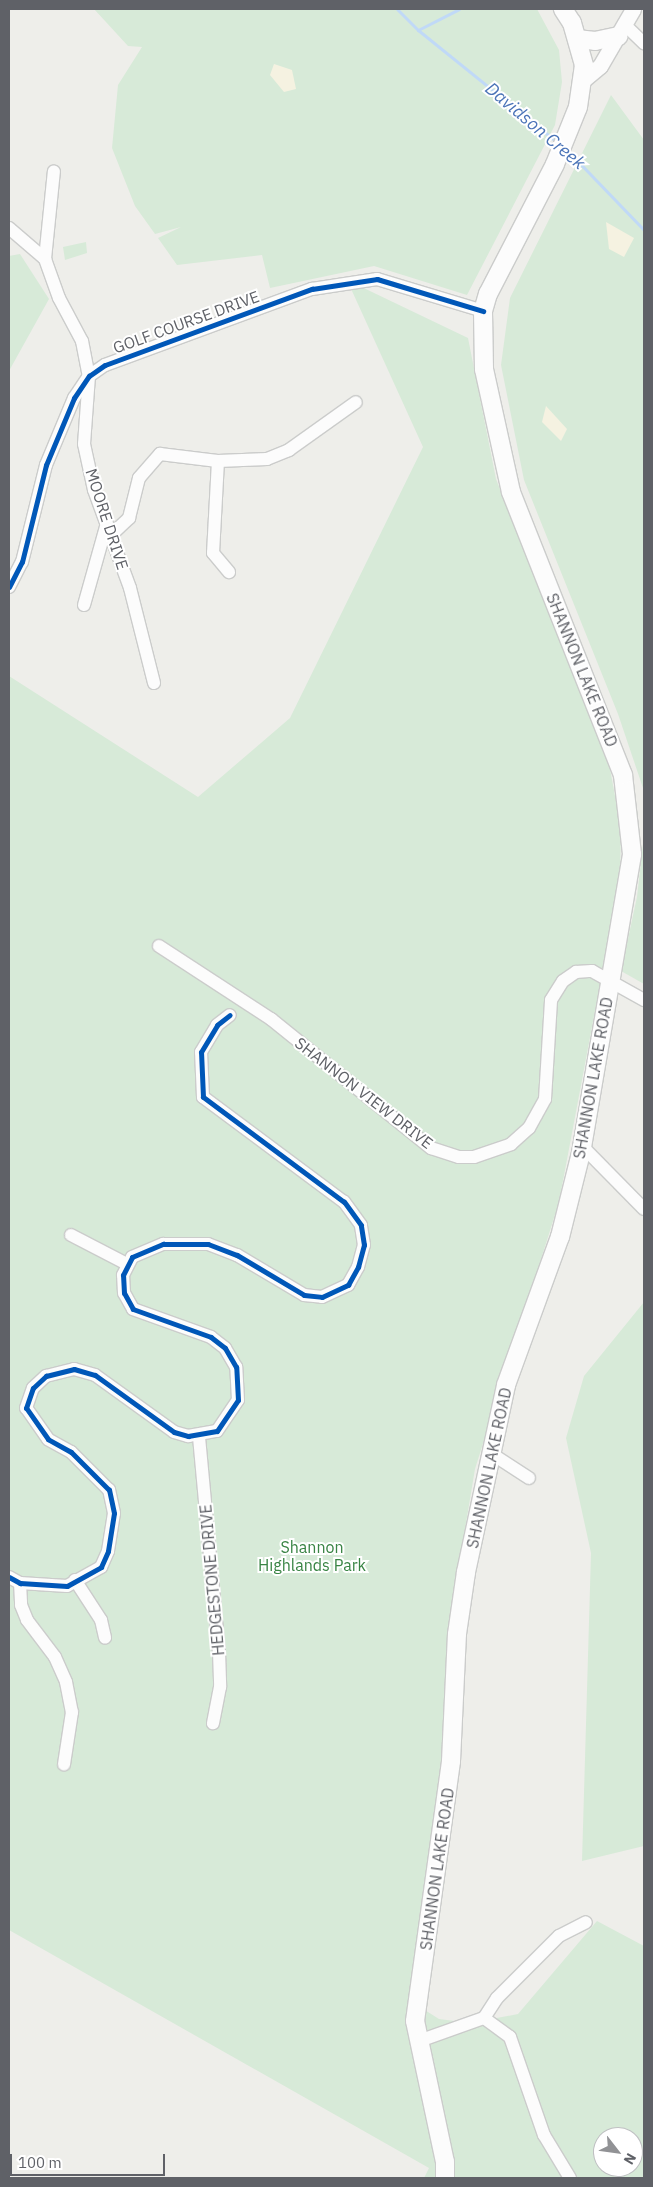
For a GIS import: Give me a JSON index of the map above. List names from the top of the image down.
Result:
{
  "streets": {
    "main road": ["SHANNON LAKE ROAD"],
    "street": [
      "GOLF COURSE DRIVE",
      "MOORE DRIVE",
      "SHANNON VIEW DRIVE",
      "HEDGESTONE DRIVE"
    ]
  },
  "crossings": [
    ["GOLF COURSE DRIVE", "MOORE DRIVE"],
    ["GOLF COURSE DRIVE", "SHANNON LAKE ROAD"],
    ["SHANNON LAKE ROAD", "SHANNON VIEW DRIVE"]
  ],
  "water": ["Davidson Creek"],
  "parks": ["Shannon Highlands Park"],
  "scale_bar": "100 m",
  "north": "bottom right"
}
